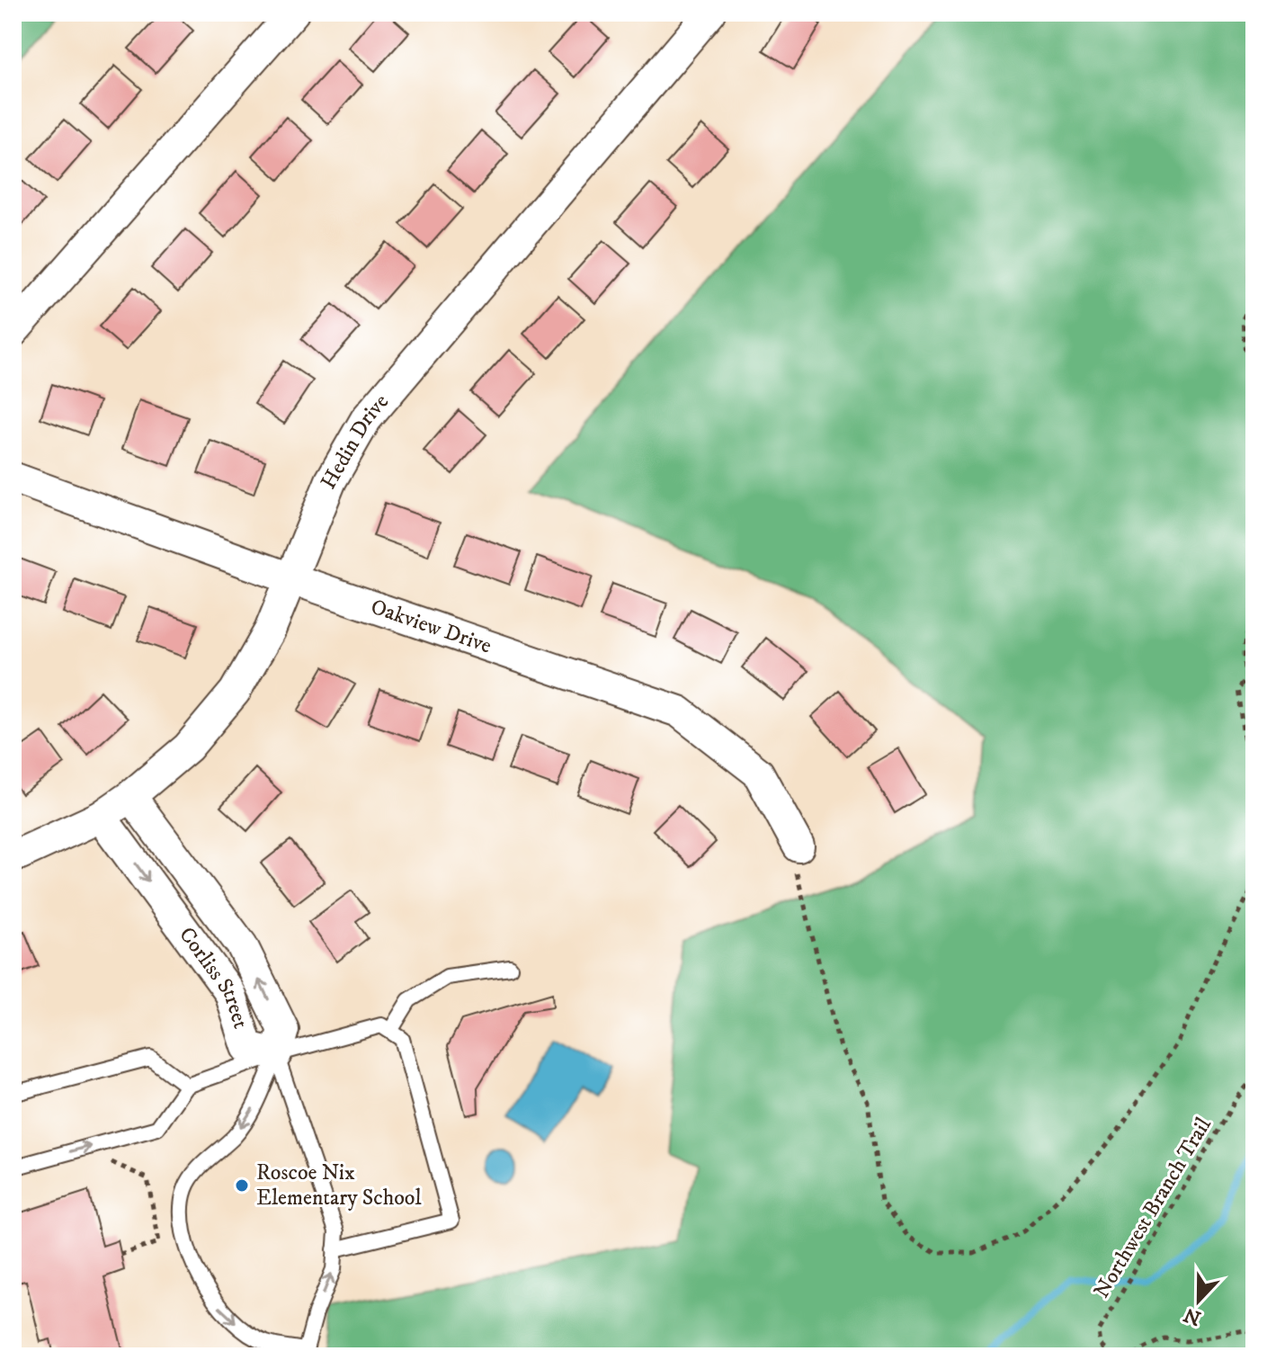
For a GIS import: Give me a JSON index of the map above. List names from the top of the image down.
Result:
{
  "streets": {
    "street": ["Hedin Drive", "Oakview Drive", "Corliss Street"],
    "path": ["Northwest Branch Trail"]
  },
  "crossings": [
    ["Hedin Drive", "Oakview Drive"],
    ["Hedin Drive", "Corliss Street"]
  ],
  "places": ["Roscoe Nix Elementary School"],
  "north": "bottom"
}
